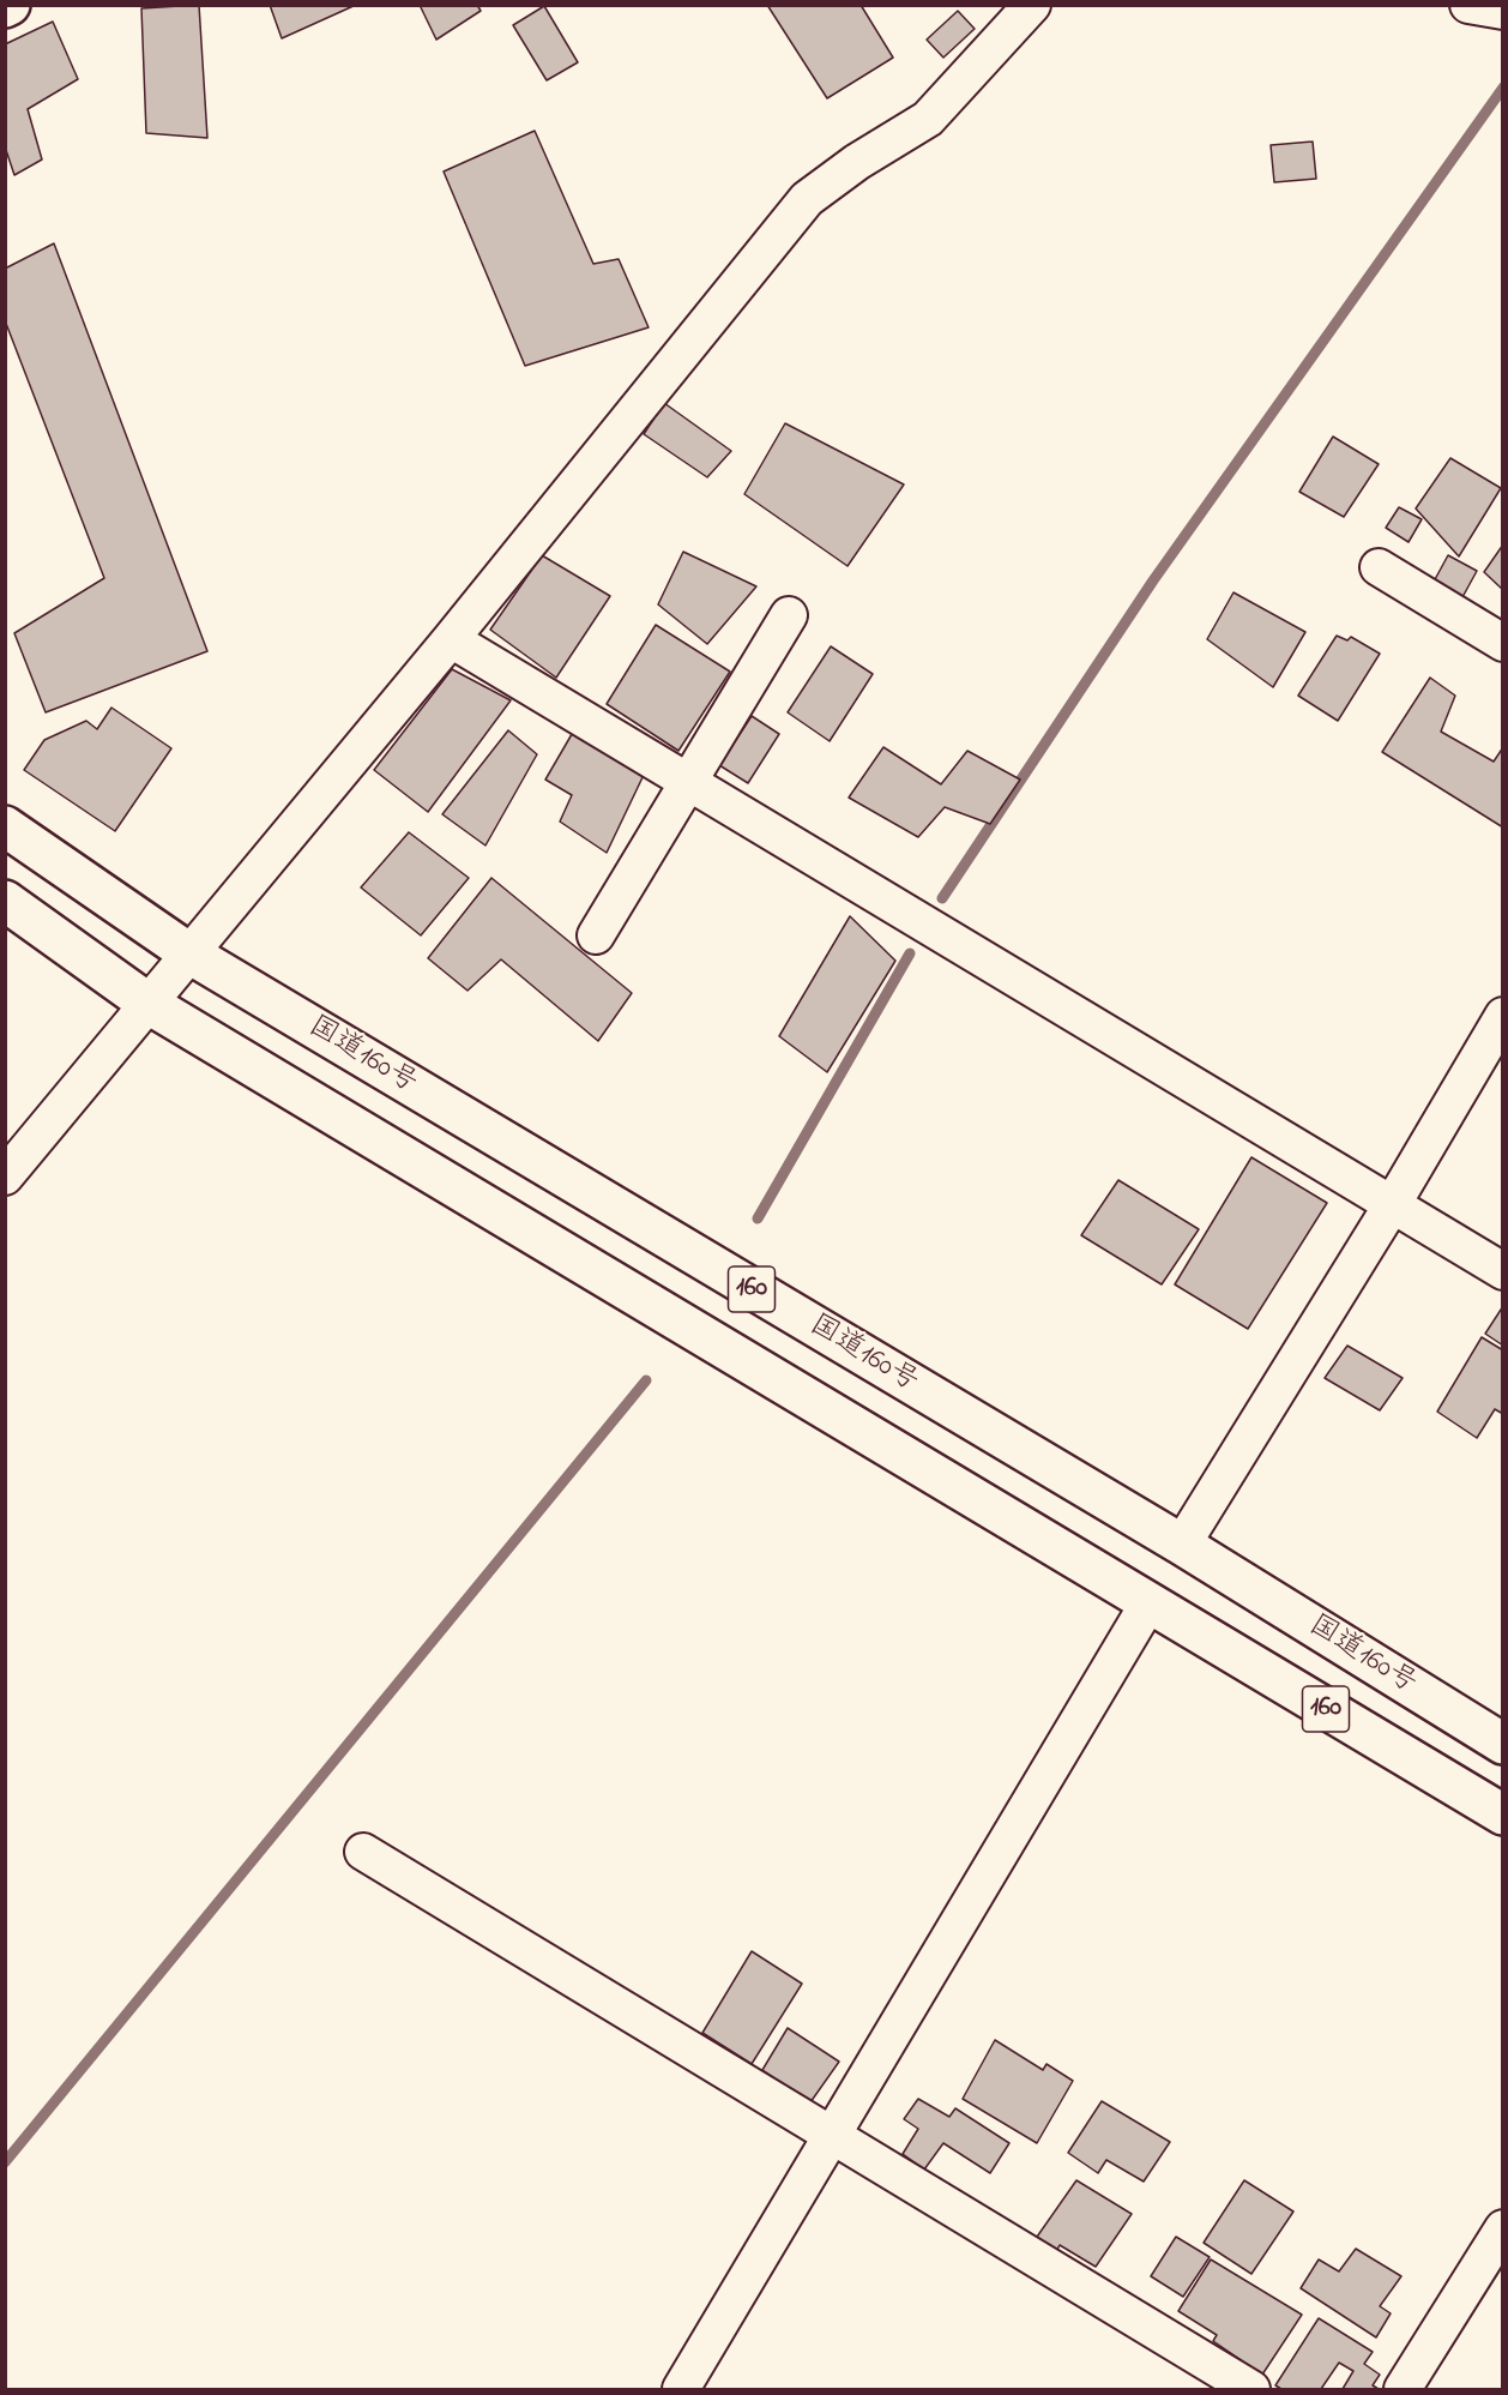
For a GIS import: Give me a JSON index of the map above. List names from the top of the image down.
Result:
{
  "streets": {
    "highway": ["国道160号", "160"]
  }
}
